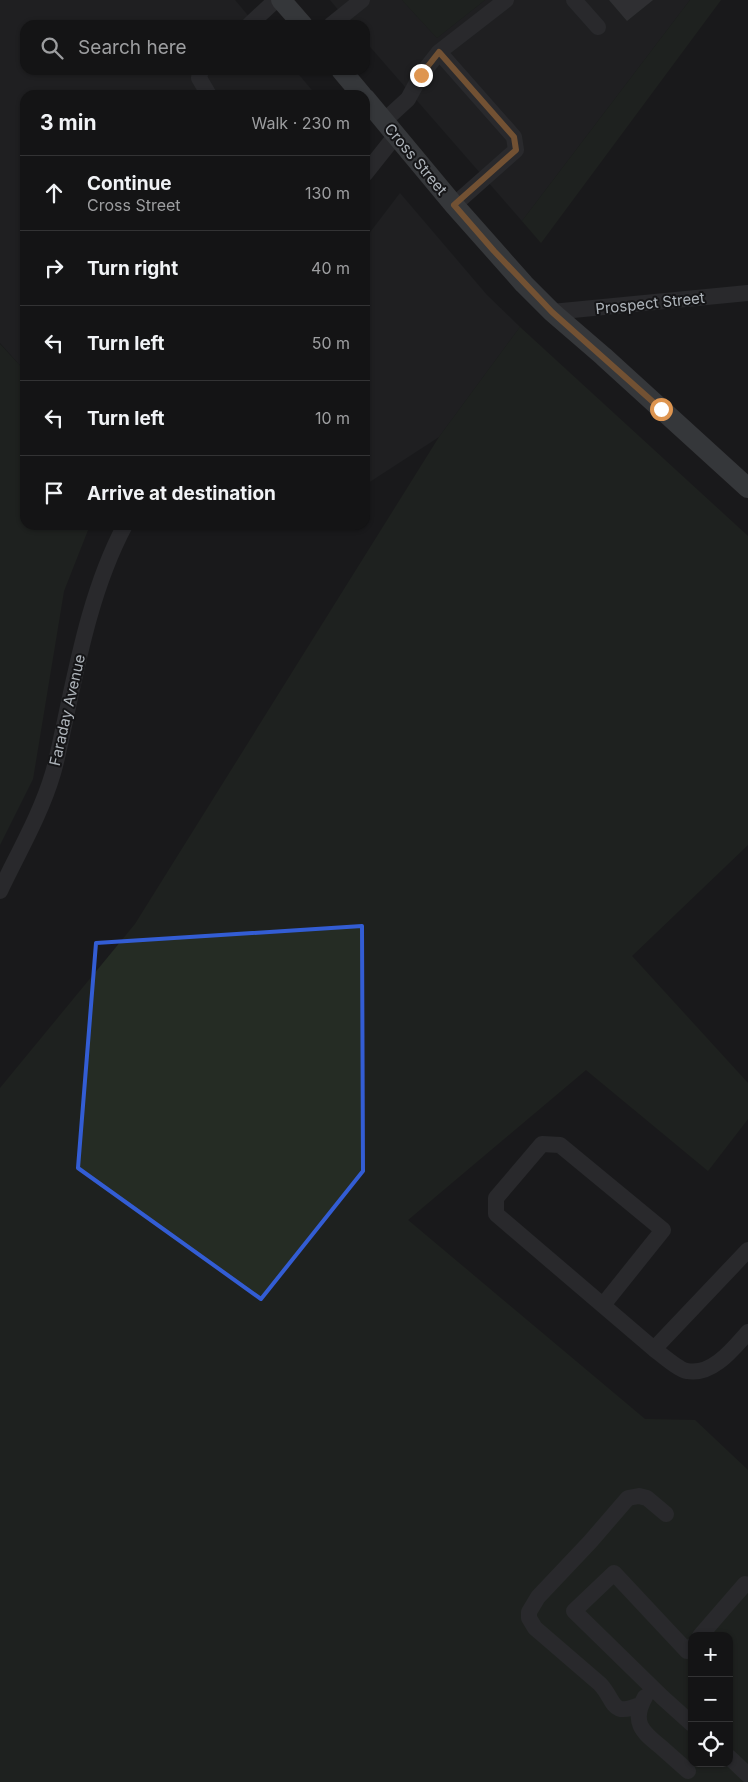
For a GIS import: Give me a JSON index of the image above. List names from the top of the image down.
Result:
{
  "streets": {
    "main road": ["Cross Street"],
    "street": ["Prospect Street", "Faraday Avenue"]
  },
  "crossings": [
    ["Cross Street", "Prospect Street"]
  ],
  "page": {
    "search": "Search here",
    "heading": ["3 min", "Walk · 230 m"],
    "list": [
      ["Continue", "Cross Street", "130 m"],
      ["Turn right", "40 m"],
      ["Turn left", "50 m"],
      ["Turn left", "10 m"],
      "Arrive at destination"
    ],
    "map_buttons": ["+", "−"]
  }
}
